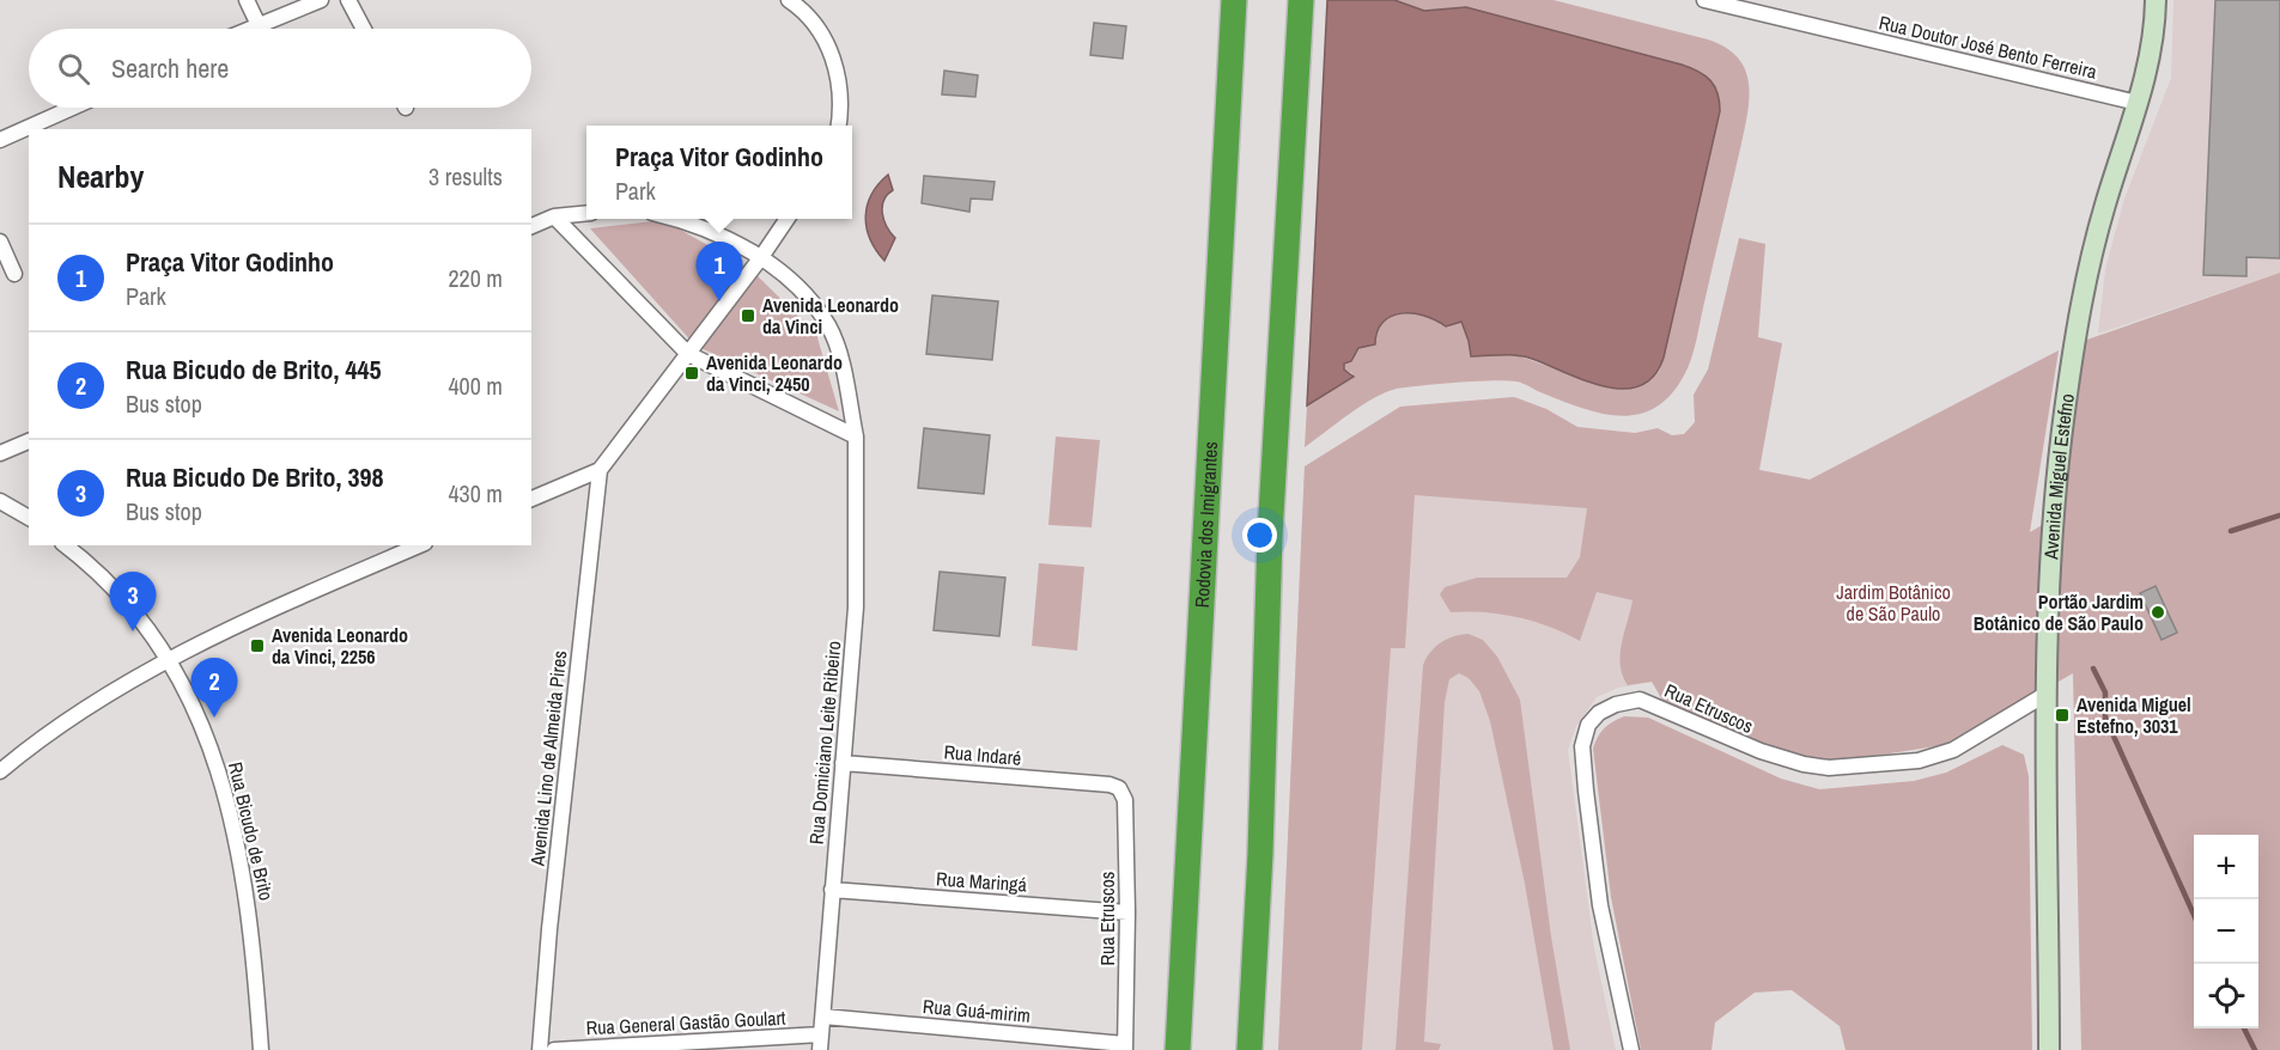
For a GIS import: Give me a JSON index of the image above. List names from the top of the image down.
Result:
{
  "streets": {
    "highway": ["Rodovia dos Imigrantes"],
    "main road": ["Avenida Miguel Estefno"],
    "street": [
      "Rua Doutor José Bento Ferreira",
      "Rua Etruscos",
      "Rua Domiciano Leite Ribeiro",
      "Rua Indaré",
      "Avenida Lino de Almeida Pires",
      "Rua Bicudo de Brito",
      "Rua Maringá",
      "Rua Guá-mirim",
      "Rua General Gastão Goulart"
    ]
  },
  "crossings": [
    ["Rua Doutor José Bento Ferreira", "Avenida Miguel Estefno"],
    ["Avenida Miguel Estefno", "Rua Etruscos"],
    ["Rua Etruscos", "Rua Indaré"],
    ["Rua Etruscos", "Rua Maringá"],
    ["Rua Etruscos", "Rua Guá-mirim"],
    ["Rua Domiciano Leite Ribeiro", "Rua Indaré"],
    ["Rua Domiciano Leite Ribeiro", "Rua Maringá"],
    ["Rua Domiciano Leite Ribeiro", "Rua Guá-mirim"],
    ["Rua Domiciano Leite Ribeiro", "Rua General Gastão Goulart"]
  ],
  "parks": ["Jardim Botânico de São Paulo"],
  "places": {
    "transit": [
      "Avenida Leonardo da Vinci",
      "Avenida Leonardo da Vinci, 2450",
      "Avenida Leonardo da Vinci, 2256",
      "Avenida Miguel Estefno, 3031"
    ],
    "other": ["Portão Jardim Botânico de São Paulo"]
  },
  "page": {
    "search": "Search here",
    "popup": ["Praça Vitor Godinho", "Park"],
    "heading": ["Nearby", "3 results"],
    "list": [
      {
        "mark": "1",
        "name": "Praça Vitor Godinho",
        "note": "Park",
        "value": "220 m"
      },
      {
        "mark": "2",
        "name": "Rua Bicudo de Brito, 445",
        "note": "Bus stop",
        "value": "400 m"
      },
      {
        "mark": "3",
        "name": "Rua Bicudo De Brito, 398",
        "note": "Bus stop",
        "value": "430 m"
      }
    ],
    "pins": ["1", "3", "2"],
    "map_buttons": ["+", "−"]
  }
}
